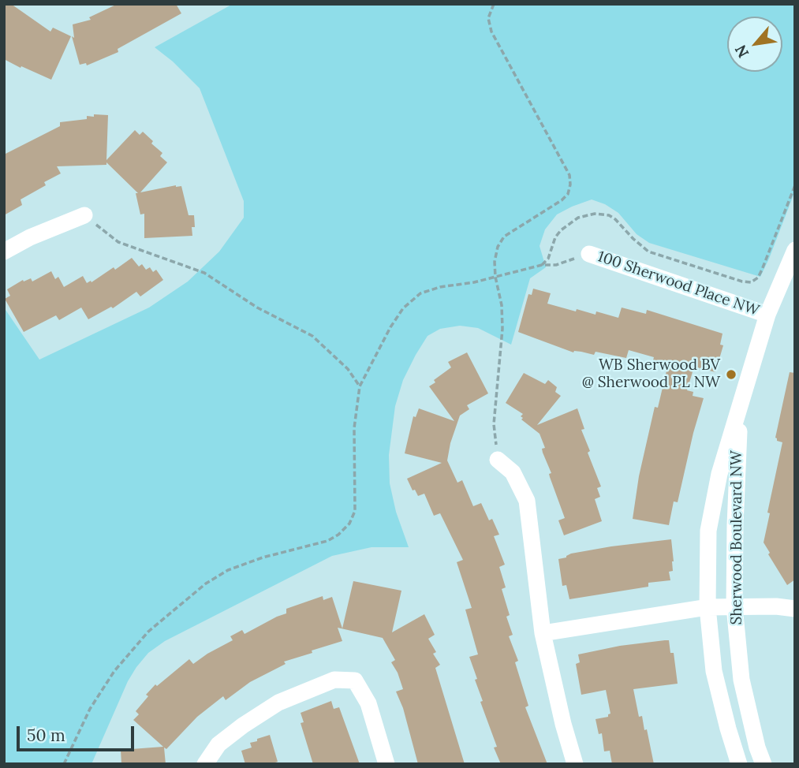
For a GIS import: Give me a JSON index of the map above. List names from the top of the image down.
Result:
{
  "streets": {
    "street": ["100 Sherwood Place NW", "Sherwood Boulevard NW"]
  },
  "crossings": [
    ["100 Sherwood Place NW", "Sherwood Boulevard NW"]
  ],
  "places": ["WB Sherwood BV @ Sherwood PL NW"],
  "scale_bar": "50 m",
  "north": "bottom left"
}
